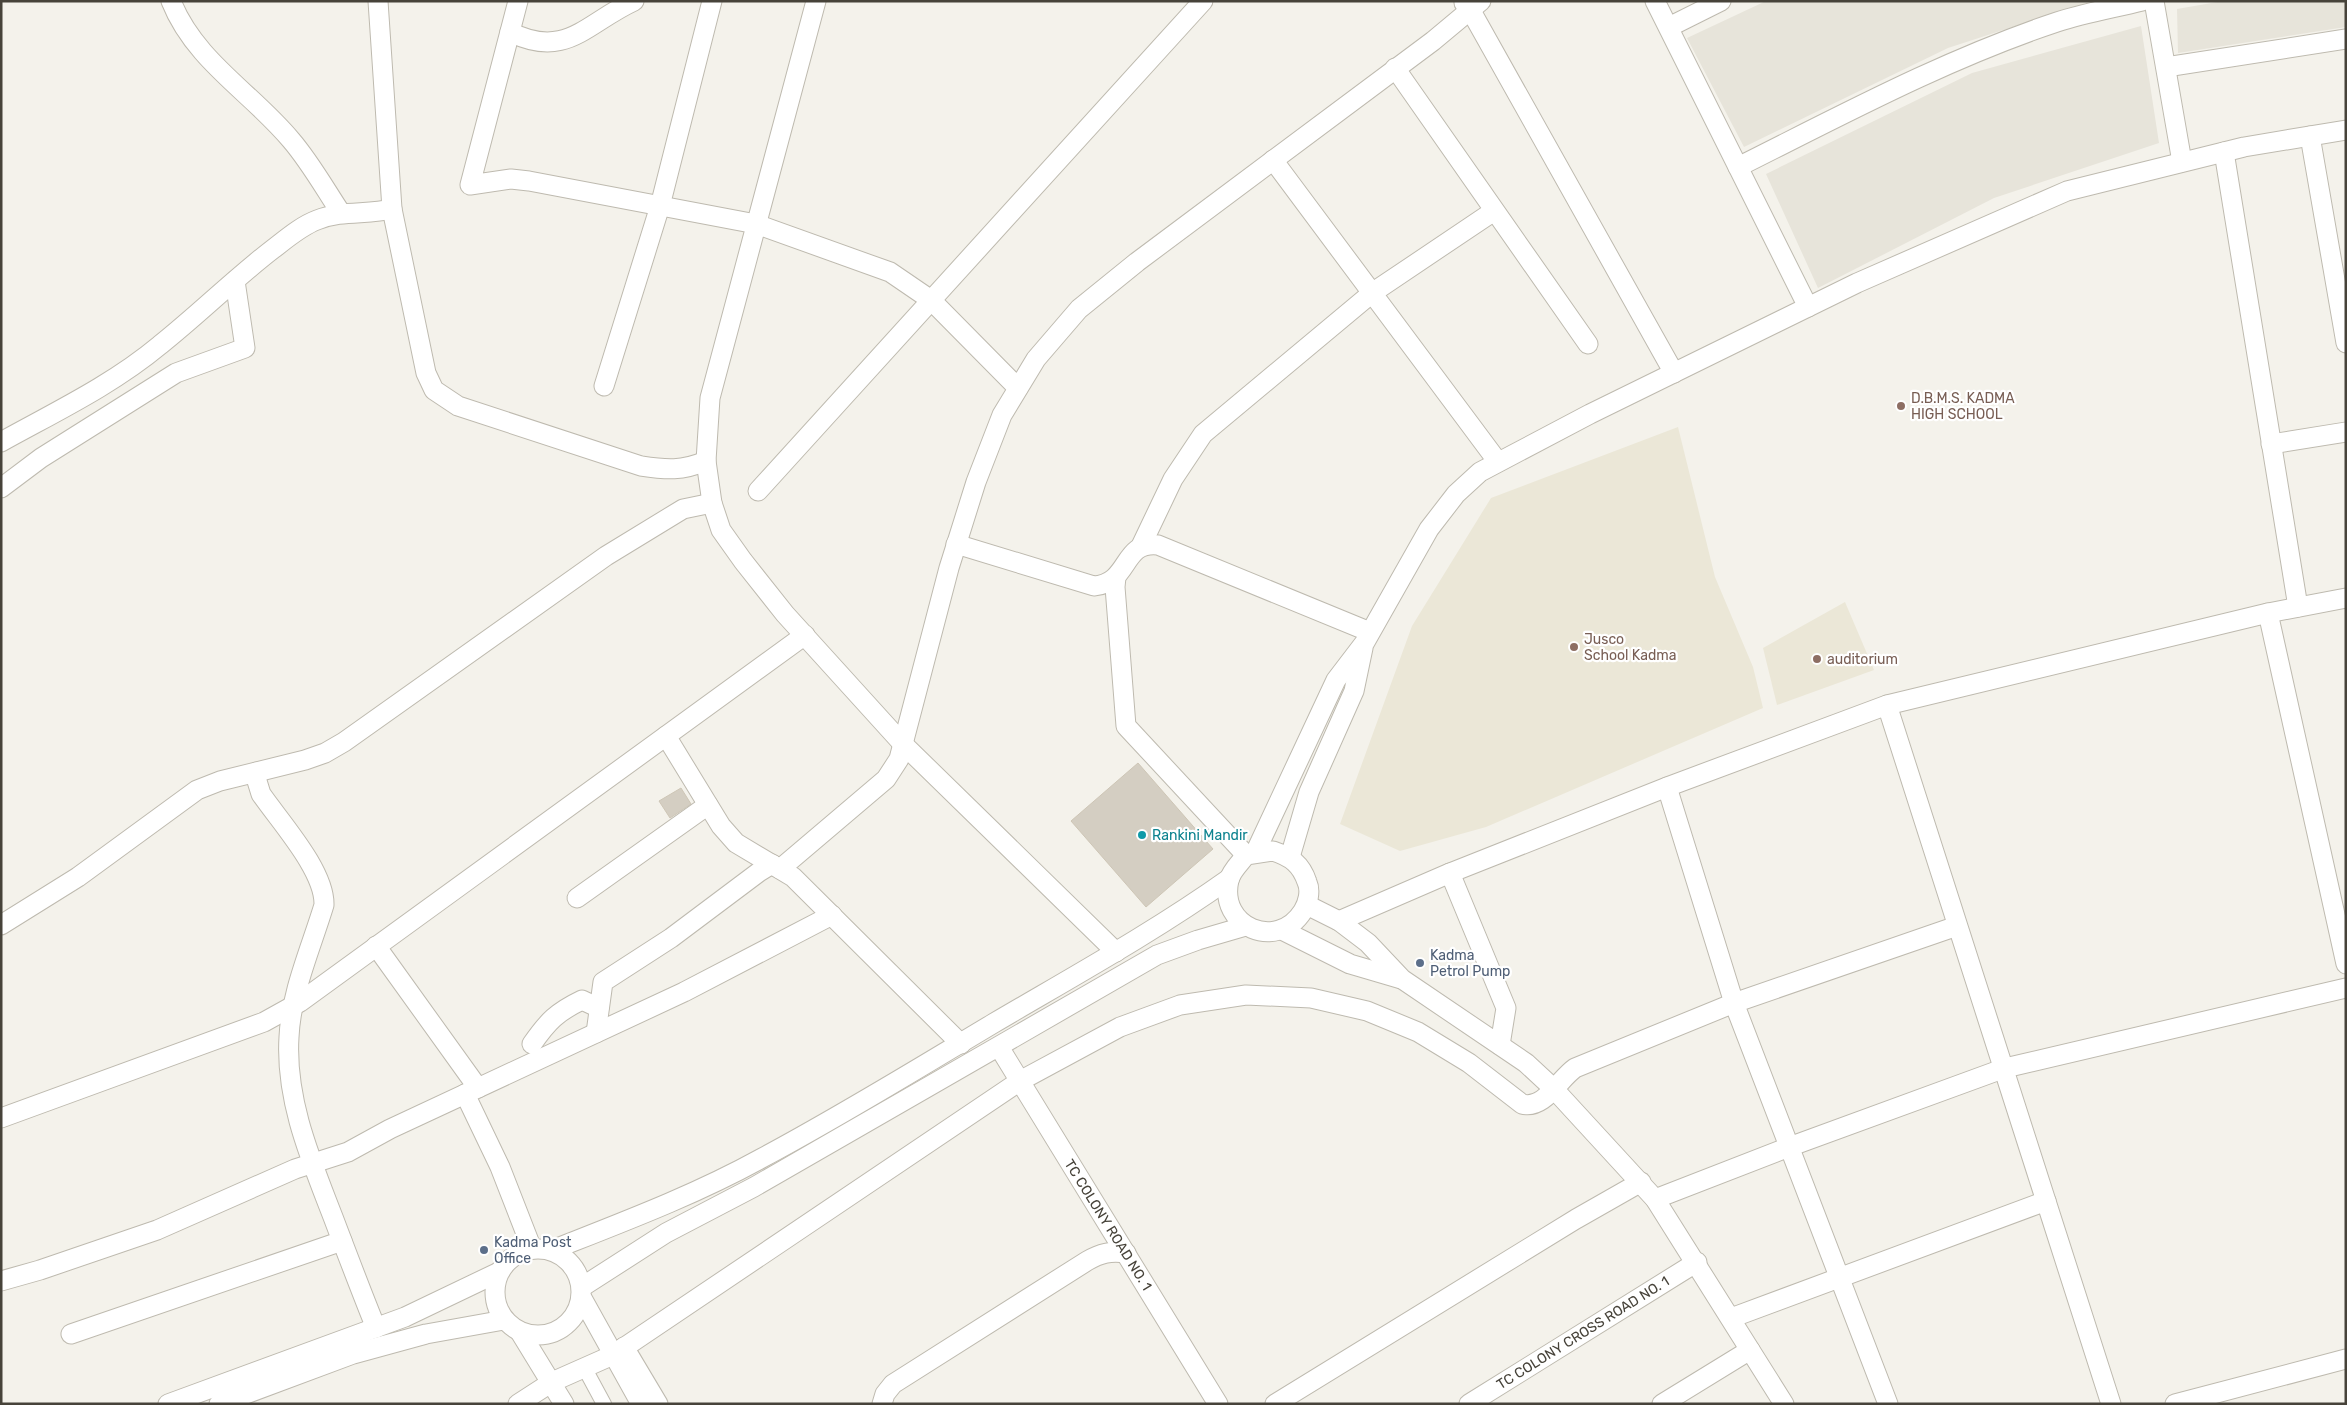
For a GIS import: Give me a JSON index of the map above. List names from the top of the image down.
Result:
{
  "streets": {
    "street": ["TC COLONY ROAD NO. 1", "TC COLONY CROSS ROAD NO. 1"]
  },
  "places": [
    "D.B.M.S. KADMA HIGH SCHOOL",
    "Jusco School Kadma",
    "auditorium",
    "Rankini Mandir",
    "Kadma Petrol Pump",
    "Kadma Post Office"
  ]
}
